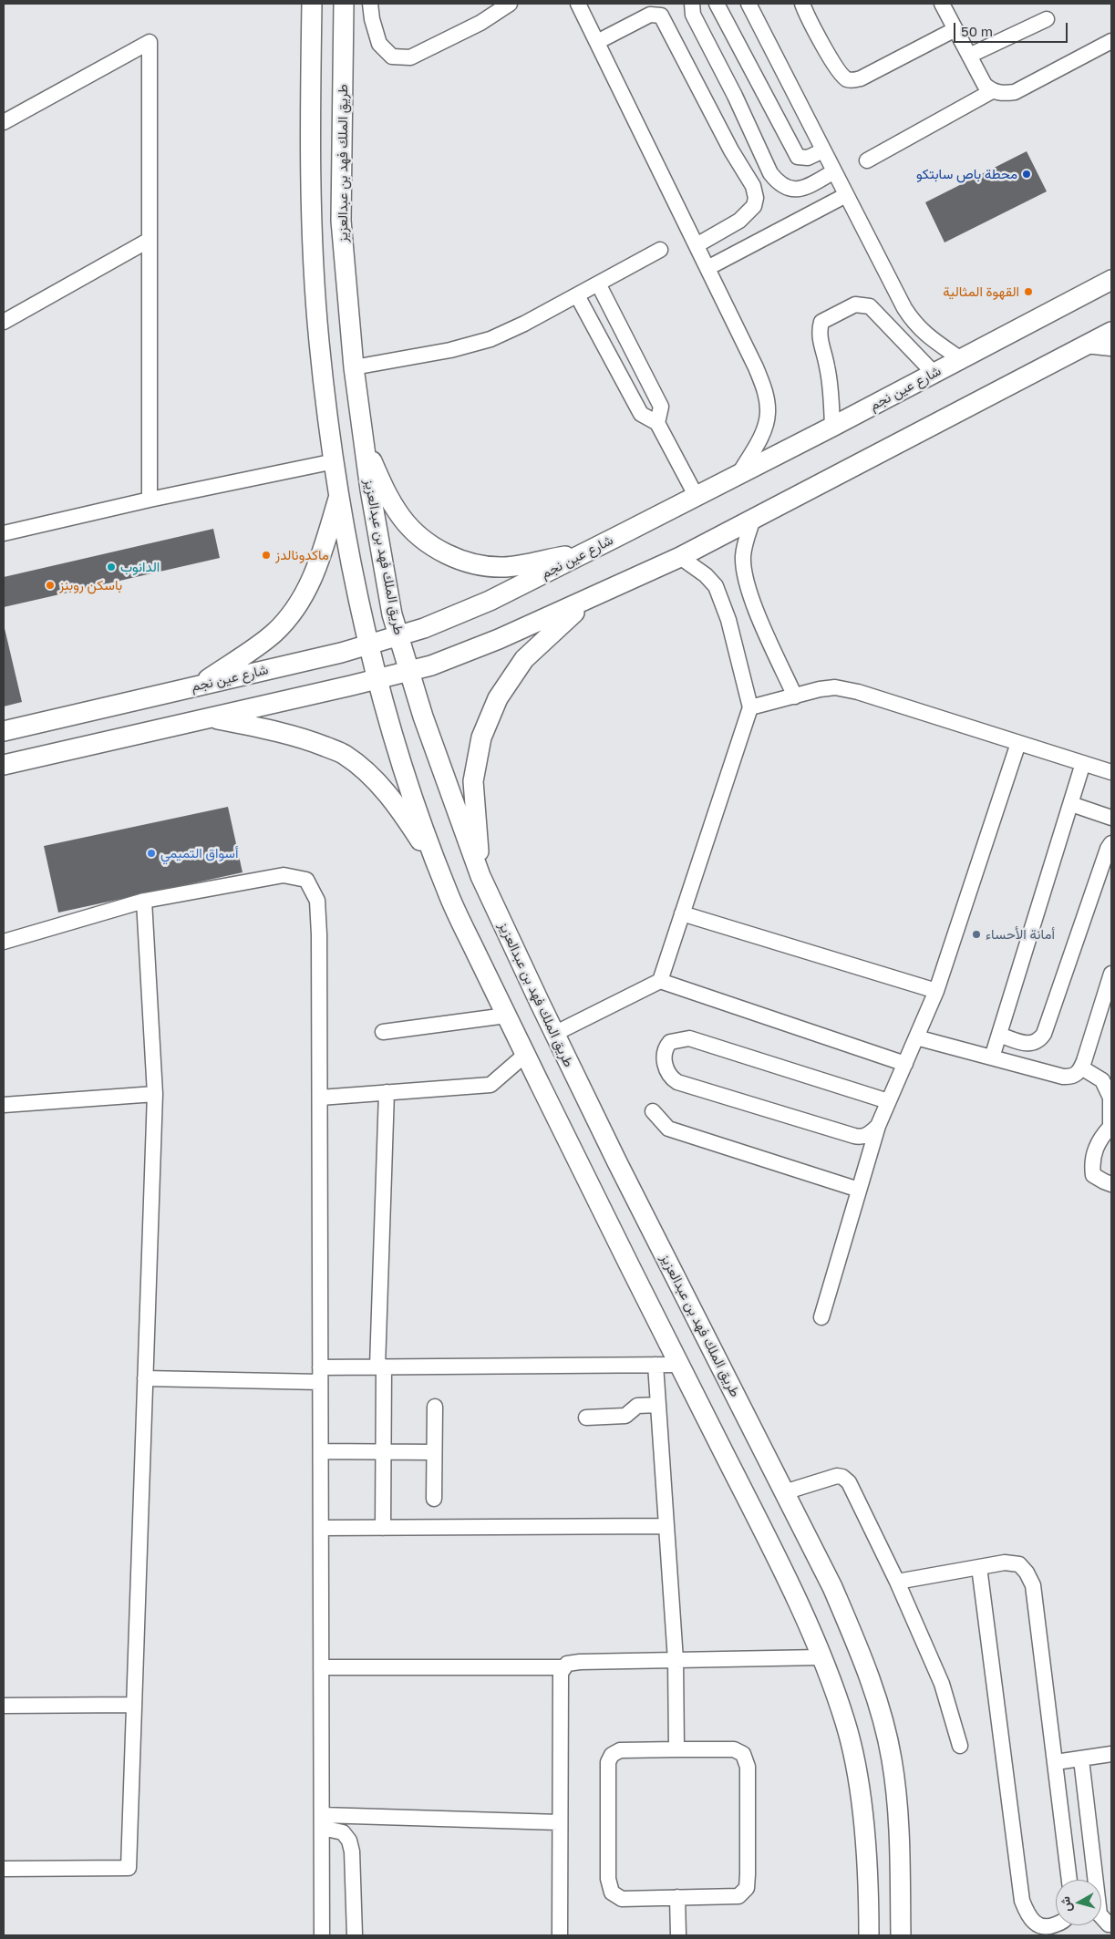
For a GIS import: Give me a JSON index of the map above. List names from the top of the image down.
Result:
{
  "streets": {
    "main road": ["طريق الملك فهد بن عبدالعزيز", "شارع عين نجم"]
  },
  "crossings": [
    ["طريق الملك فهد بن عبدالعزيز", "شارع عين نجم"]
  ],
  "places": [
    "محطة باص سابتكو",
    "القهوة المثالية",
    "ماكدونالدز",
    "الدانوب",
    "باسكن روبنز",
    "أسواق التميمي",
    "أمانة الأحساء"
  ],
  "scale_bar": "50 m",
  "north": "left"
}
